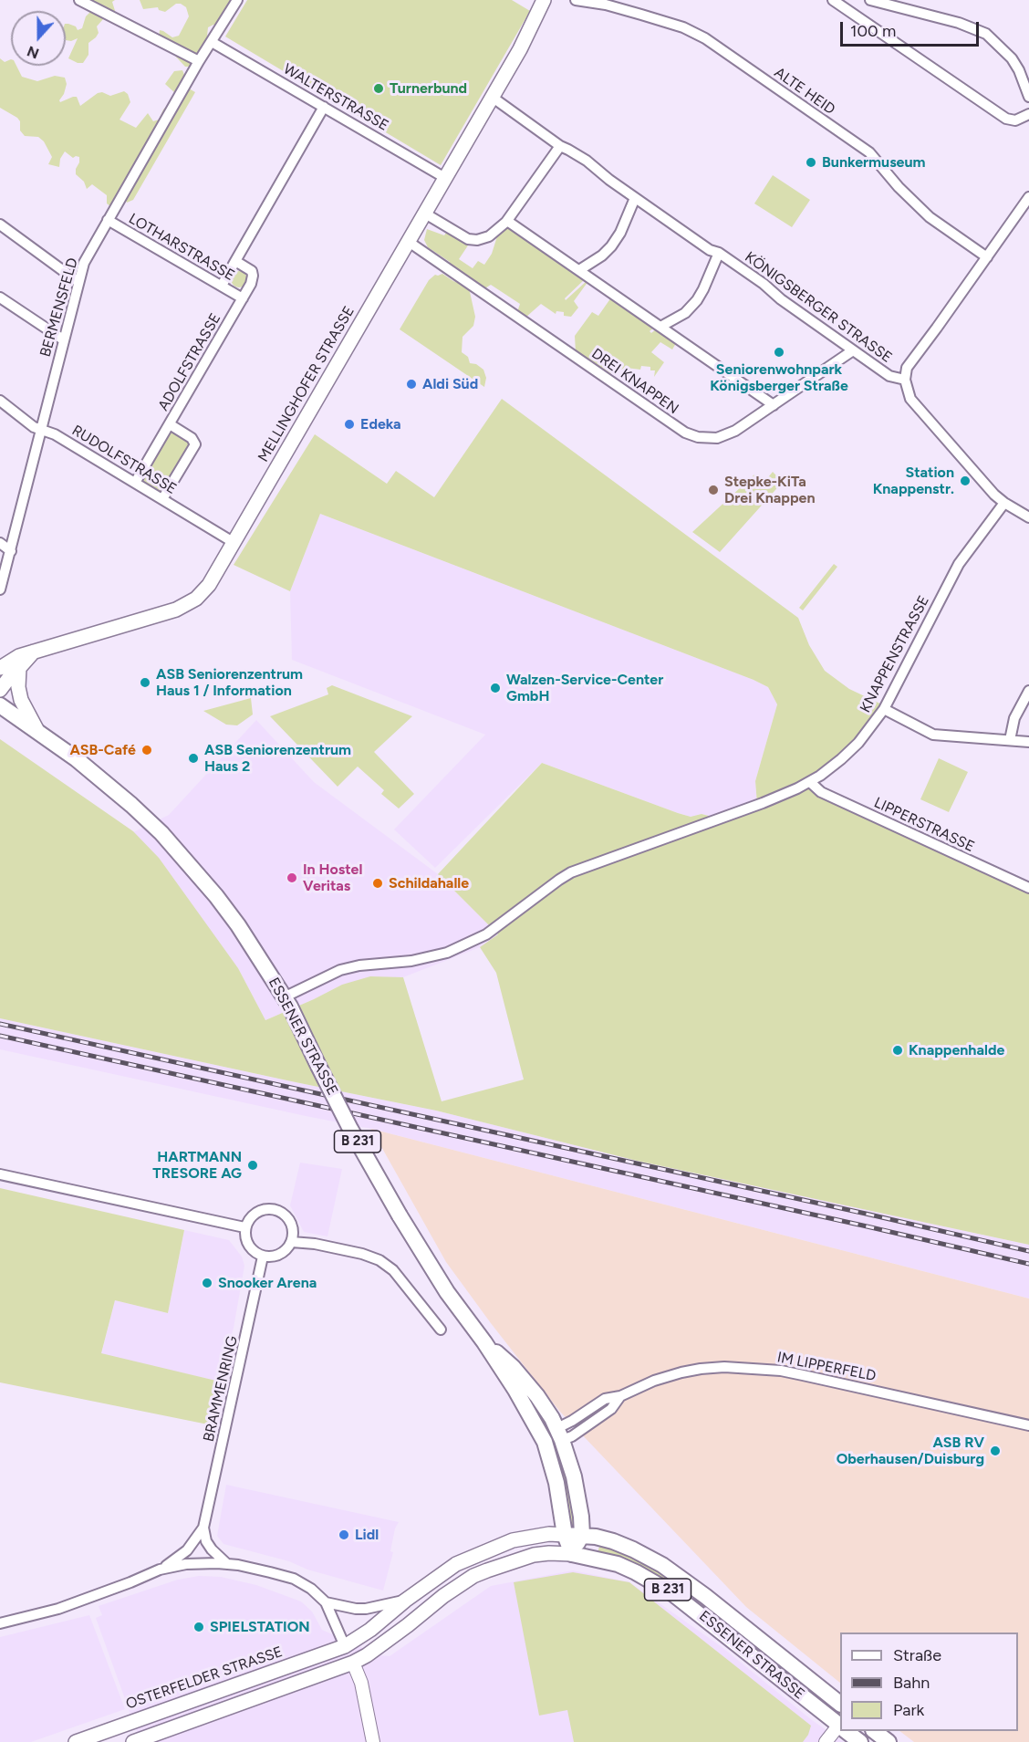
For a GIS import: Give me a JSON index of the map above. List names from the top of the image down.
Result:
{
  "streets": {
    "main road": [
      "MELLINGHOFER STRASSE",
      "ESSENER STRASSE",
      "B 231",
      "OSTERFELDER STRASSE"
    ],
    "street": [
      "ALTE HEID",
      "WALTERSTRASSE",
      "LOTHARSTRASSE",
      "BERMENSFELD",
      "KÖNIGSBERGER STRASSE",
      "ADOLFSTRASSE",
      "DREI KNAPPEN",
      "RUDOLFSTRASSE",
      "KNAPPENSTRASSE",
      "LIPPERSTRASSE",
      "IM LIPPERFELD",
      "BRAMMENRING"
    ]
  },
  "crossings": [
    ["WALTERSTRASSE", "BERMENSFELD"],
    ["WALTERSTRASSE", "MELLINGHOFER STRASSE"],
    ["LOTHARSTRASSE", "BERMENSFELD"],
    ["LOTHARSTRASSE", "ADOLFSTRASSE"],
    ["BERMENSFELD", "RUDOLFSTRASSE"],
    ["KÖNIGSBERGER STRASSE", "DREI KNAPPEN"],
    ["KÖNIGSBERGER STRASSE", "MELLINGHOFER STRASSE"],
    ["ADOLFSTRASSE", "RUDOLFSTRASSE"],
    ["DREI KNAPPEN", "MELLINGHOFER STRASSE"],
    ["MELLINGHOFER STRASSE", "RUDOLFSTRASSE"],
    ["KNAPPENSTRASSE", "LIPPERSTRASSE"],
    ["KNAPPENSTRASSE", "ESSENER STRASSE"],
    ["ESSENER STRASSE", "IM LIPPERFELD"],
    ["ESSENER STRASSE", "OSTERFELDER STRASSE"],
    ["BRAMMENRING", "OSTERFELDER STRASSE"]
  ],
  "places": [
    "Turnerbund",
    "Bunkermuseum",
    "Seniorenwohnpark Königsberger Straße",
    "Aldi Süd",
    "Edeka",
    "Station Knappenstr.",
    "Stepke-KiTa Drei Knappen",
    "ASB Seniorenzentrum Haus 1 / Information",
    "Walzen-Service-Center GmbH",
    "ASB-Café",
    "ASB Seniorenzentrum Haus 2",
    "In Hostel Veritas",
    "Schildahalle",
    "Knappenhalde",
    "HARTMANN TRESORE AG",
    "Snooker Arena",
    "ASB RV Oberhausen/Duisburg",
    "Lidl",
    "SPIELSTATION"
  ],
  "legend": ["Straße", "Bahn", "Park"],
  "scale_bar": "100 m",
  "north": "bottom"
}
